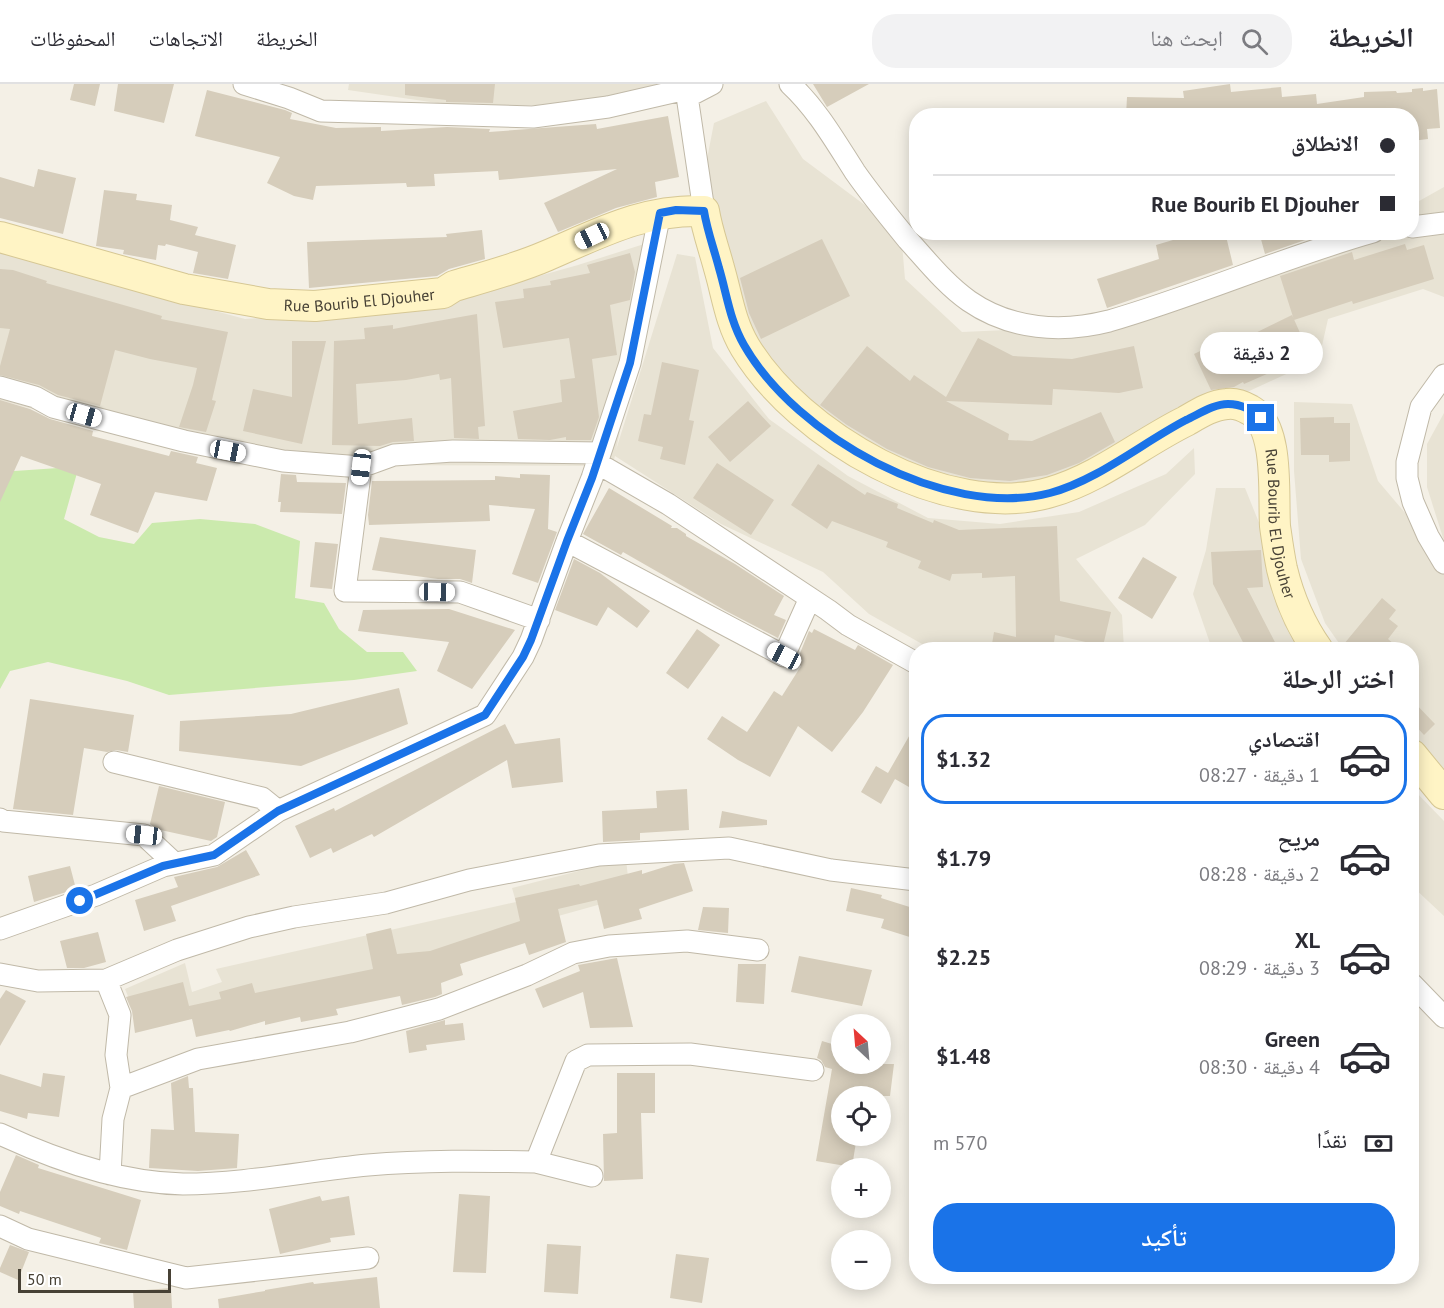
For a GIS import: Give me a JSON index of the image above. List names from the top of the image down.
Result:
{
  "streets": {
    "main road": ["Rue Bourib El Djouher"]
  },
  "scale_bar": "50 m",
  "north": "top left",
  "page": {
    "header": "الخريطة",
    "search": "ابحث هنا",
    "nav": ["الخريطة", "الاتجاهات", "المحفوظات"],
    "banner": ["الانطلاق", "Rue Bourib El Djouher"],
    "bubble": "2 دقيقة",
    "heading": "اختر الرحلة",
    "list": [
      {
        "name": "اقتصادي",
        "note": "1 دقيقة · 08:27",
        "value": "$1.32"
      },
      {
        "name": "مريح",
        "note": "2 دقيقة · 08:28",
        "value": "$1.79"
      },
      {
        "name": "XL",
        "note": "3 دقيقة · 08:29",
        "value": "$2.25"
      },
      {
        "name": "Green",
        "note": "4 دقيقة · 08:30",
        "value": "$1.48"
      }
    ],
    "map_buttons": ["+", "−"],
    "pay": ["نقدًا", "570 m"],
    "buttons": "تأكيد",
    "scale": "50 m"
  }
}
